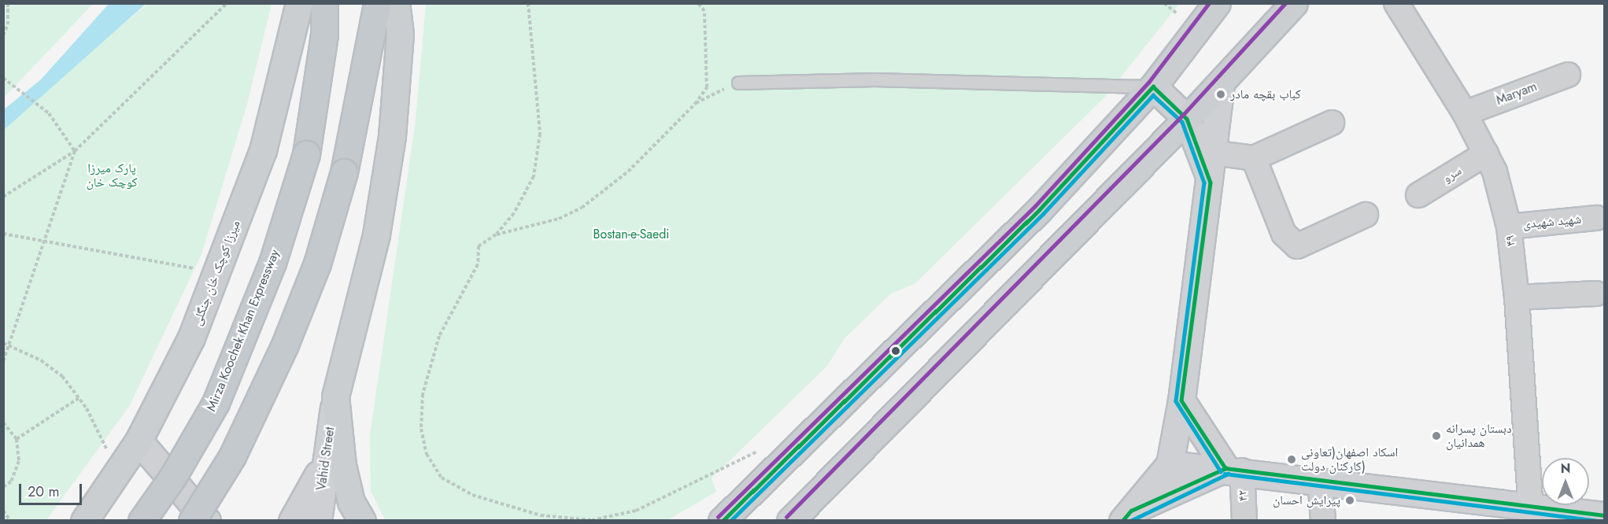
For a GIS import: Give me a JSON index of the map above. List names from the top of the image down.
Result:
{
  "streets": {
    "highway": ["Mirza Koochek Khan Expressway"],
    "main road": ["میرزا کوچک خان جنگلی", "Vahid Street"],
    "street": [
      "Maryam",
      "سرو",
      "شهید شهیدی",
      "۴۹",
      "۴۲"
    ]
  },
  "crossings": [
    ["Maryam", "۴۹"],
    ["سرو", "۴۹"],
    ["شهید شهیدی", "۴۹"]
  ],
  "parks": ["پارک میرزا کوچک خان", "Bostan-e-Saedi"],
  "places": [
    "کباب بقچه مادر",
    "دبستان پسرانه همدانیان",
    "اسکاد اصفهان(تعاونی کارکنان دولت)",
    "پیرایش احسان"
  ],
  "scale_bar": "20 m",
  "north": "top"
}
